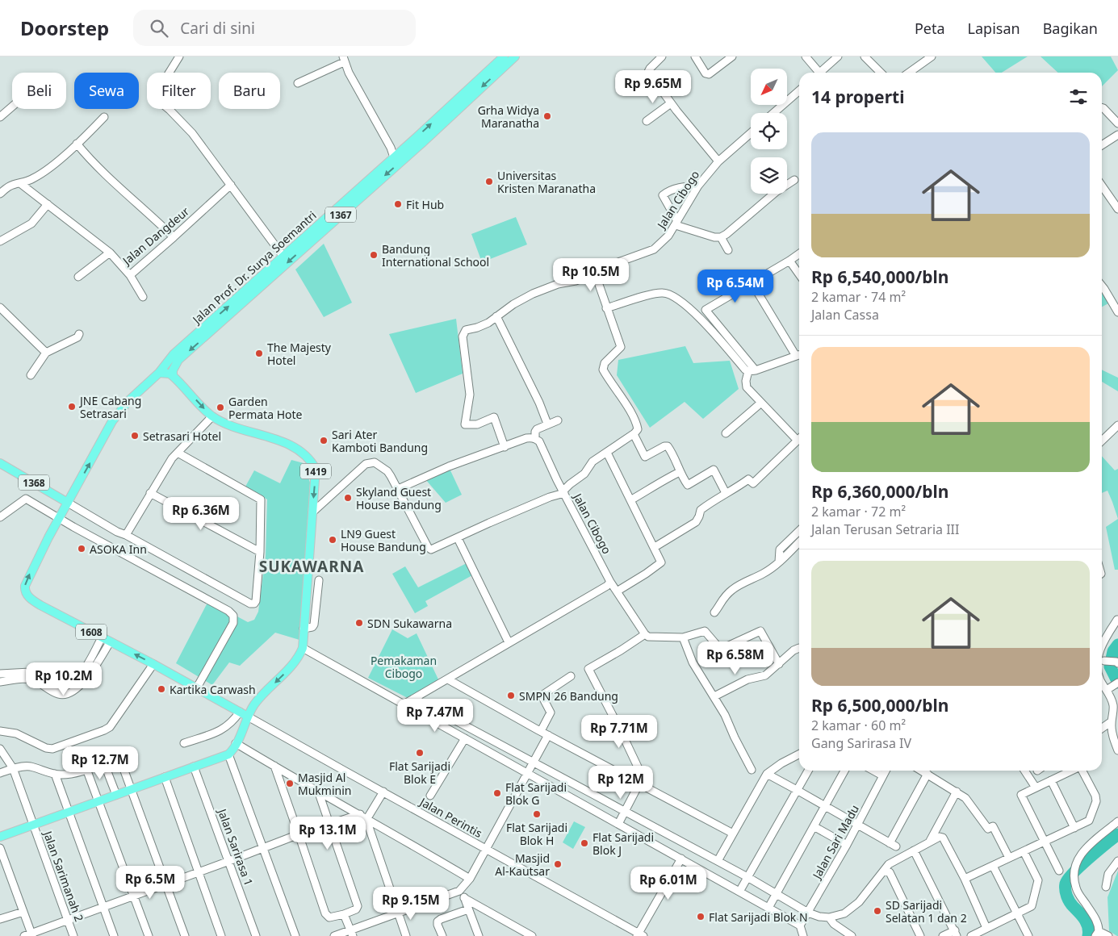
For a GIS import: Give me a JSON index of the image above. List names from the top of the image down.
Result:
{
  "streets": {
    "main road": [
      "1367",
      "Jalan Prof. Dr. Surya Soemantri",
      "1419",
      "1368",
      "1608"
    ],
    "street": [
      "Jalan Cibogo",
      "Jalan Dangdeur",
      "Jalan Perintis",
      "Jalan Sari Madu",
      "Jalan Sarirasa 1",
      "Jalan Sarimanah 2"
    ]
  },
  "crossings": [
    ["Jalan Prof. Dr. Surya Soemantri", "1419"],
    ["Jalan Prof. Dr. Surya Soemantri", "1368"],
    ["Jalan Prof. Dr. Surya Soemantri", "1608"],
    ["1368", "1608"],
    ["1608", "Jalan Perintis"]
  ],
  "districts": ["SUKAWARNA"],
  "parks": ["Pemakaman Cibogo"],
  "places": [
    "Grha Widya Maranatha",
    "Universitas Kristen Maranatha",
    "Fit Hub",
    "Bandung International School",
    "The Majesty Hotel",
    "JNE Cabang Setrasari",
    "Garden Permata Hote",
    "Setrasari Hotel",
    "Sari Ater Kamboti Bandung",
    "Skyland Guest House Bandung",
    "LN9 Guest House Bandung",
    "ASOKA Inn",
    "SDN Sukawarna",
    "Kartika Carwash",
    "SMPN 26 Bandung",
    "Flat Sarijadi Blok E",
    "Masjid Al Mukminin",
    "Flat Sarijadi Blok G",
    "Flat Sarijadi Blok H",
    "Flat Sarijadi Blok J",
    "Masjid Al-Kautsar",
    "SD Sarijadi Selatan 1 dan 2",
    "Flat Sarijadi Blok N"
  ],
  "north": "bottom left",
  "page": {
    "header": "Doorstep",
    "search": "Cari di sini",
    "nav": ["Peta", "Lapisan", "Bagikan"],
    "price": [
      "Rp 9.65M",
      "Rp 10.5M",
      "Rp 6.54M",
      "Rp 6.36M",
      "Rp 6.58M",
      "Rp 10.2M",
      "Rp 7.47M",
      "Rp 7.71M",
      "Rp 12.7M",
      "Rp 12M",
      "Rp 13.1M",
      "Rp 6.5M",
      "Rp 6.01M",
      "Rp 9.15M"
    ],
    "chip": [
      "Beli",
      "Sewa",
      "Filter",
      "Baru"
    ],
    "heading": "14 properti",
    "list": [
      {
        "name": "Rp 6,540,000/bln",
        "note": "2 kamar · 74 m² · Jalan Cassa"
      },
      {
        "name": "Rp 6,360,000/bln",
        "note": "2 kamar · 72 m² · Jalan Terusan Setraria III"
      },
      {
        "name": "Rp 6,500,000/bln",
        "note": "2 kamar · 60 m² · Gang Sarirasa IV"
      }
    ]
  }
}
